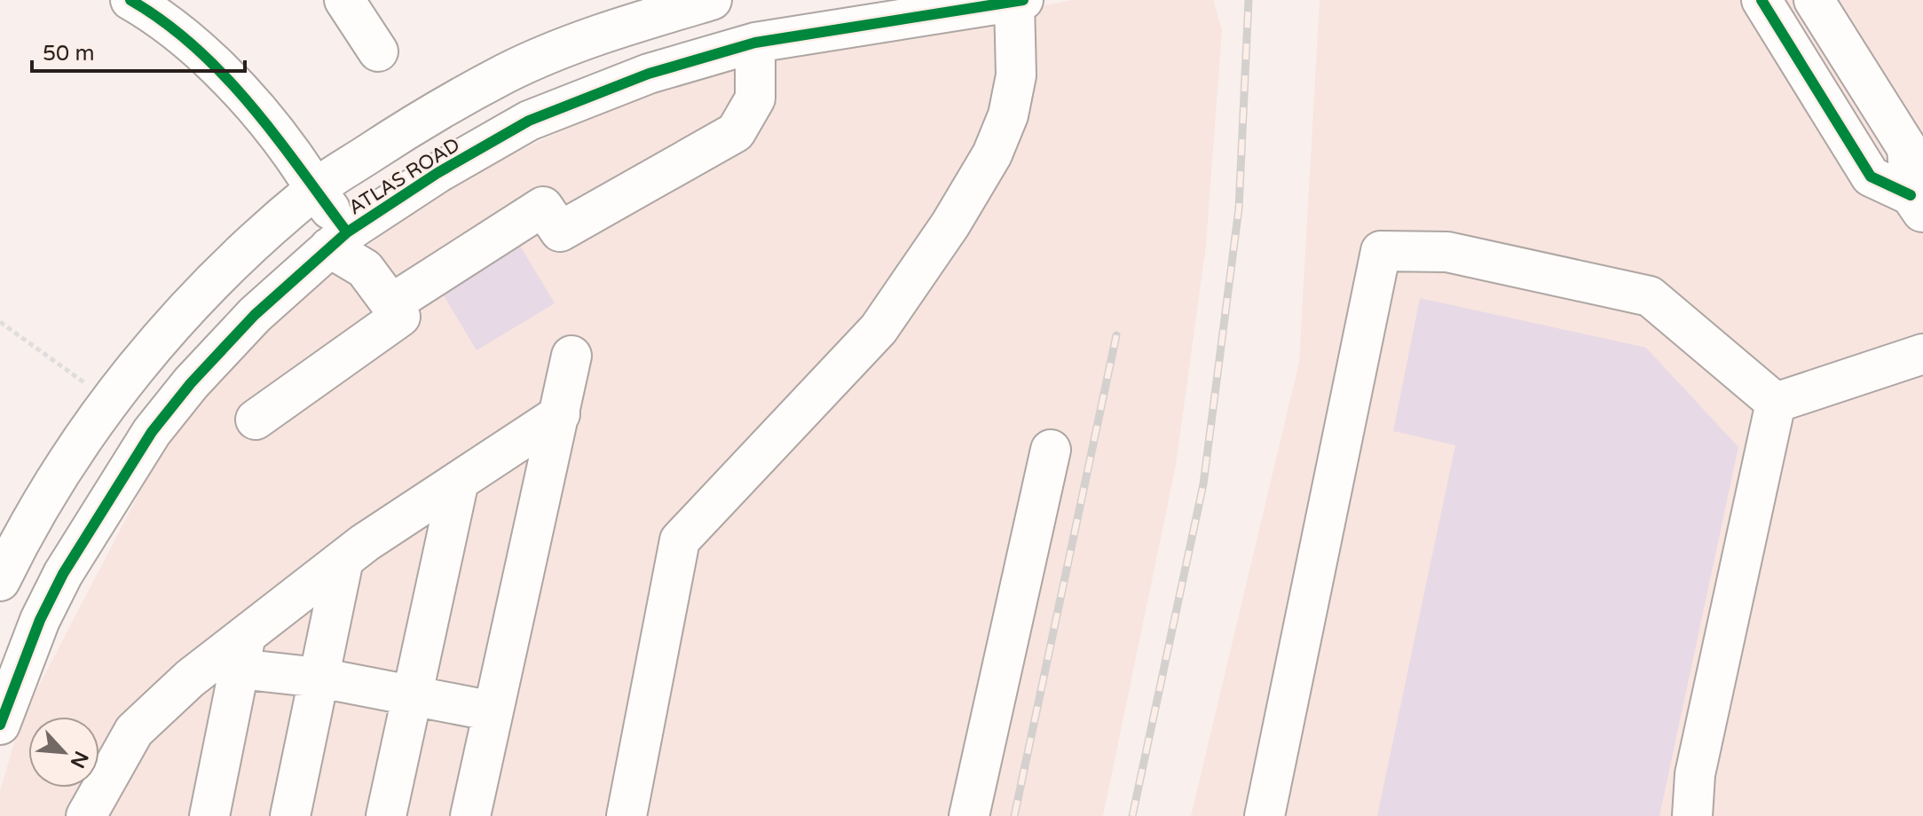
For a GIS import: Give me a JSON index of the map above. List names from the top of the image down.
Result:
{
  "streets": {
    "street": ["ATLAS ROAD"]
  },
  "scale_bar": "50 m",
  "north": "bottom right"
}
